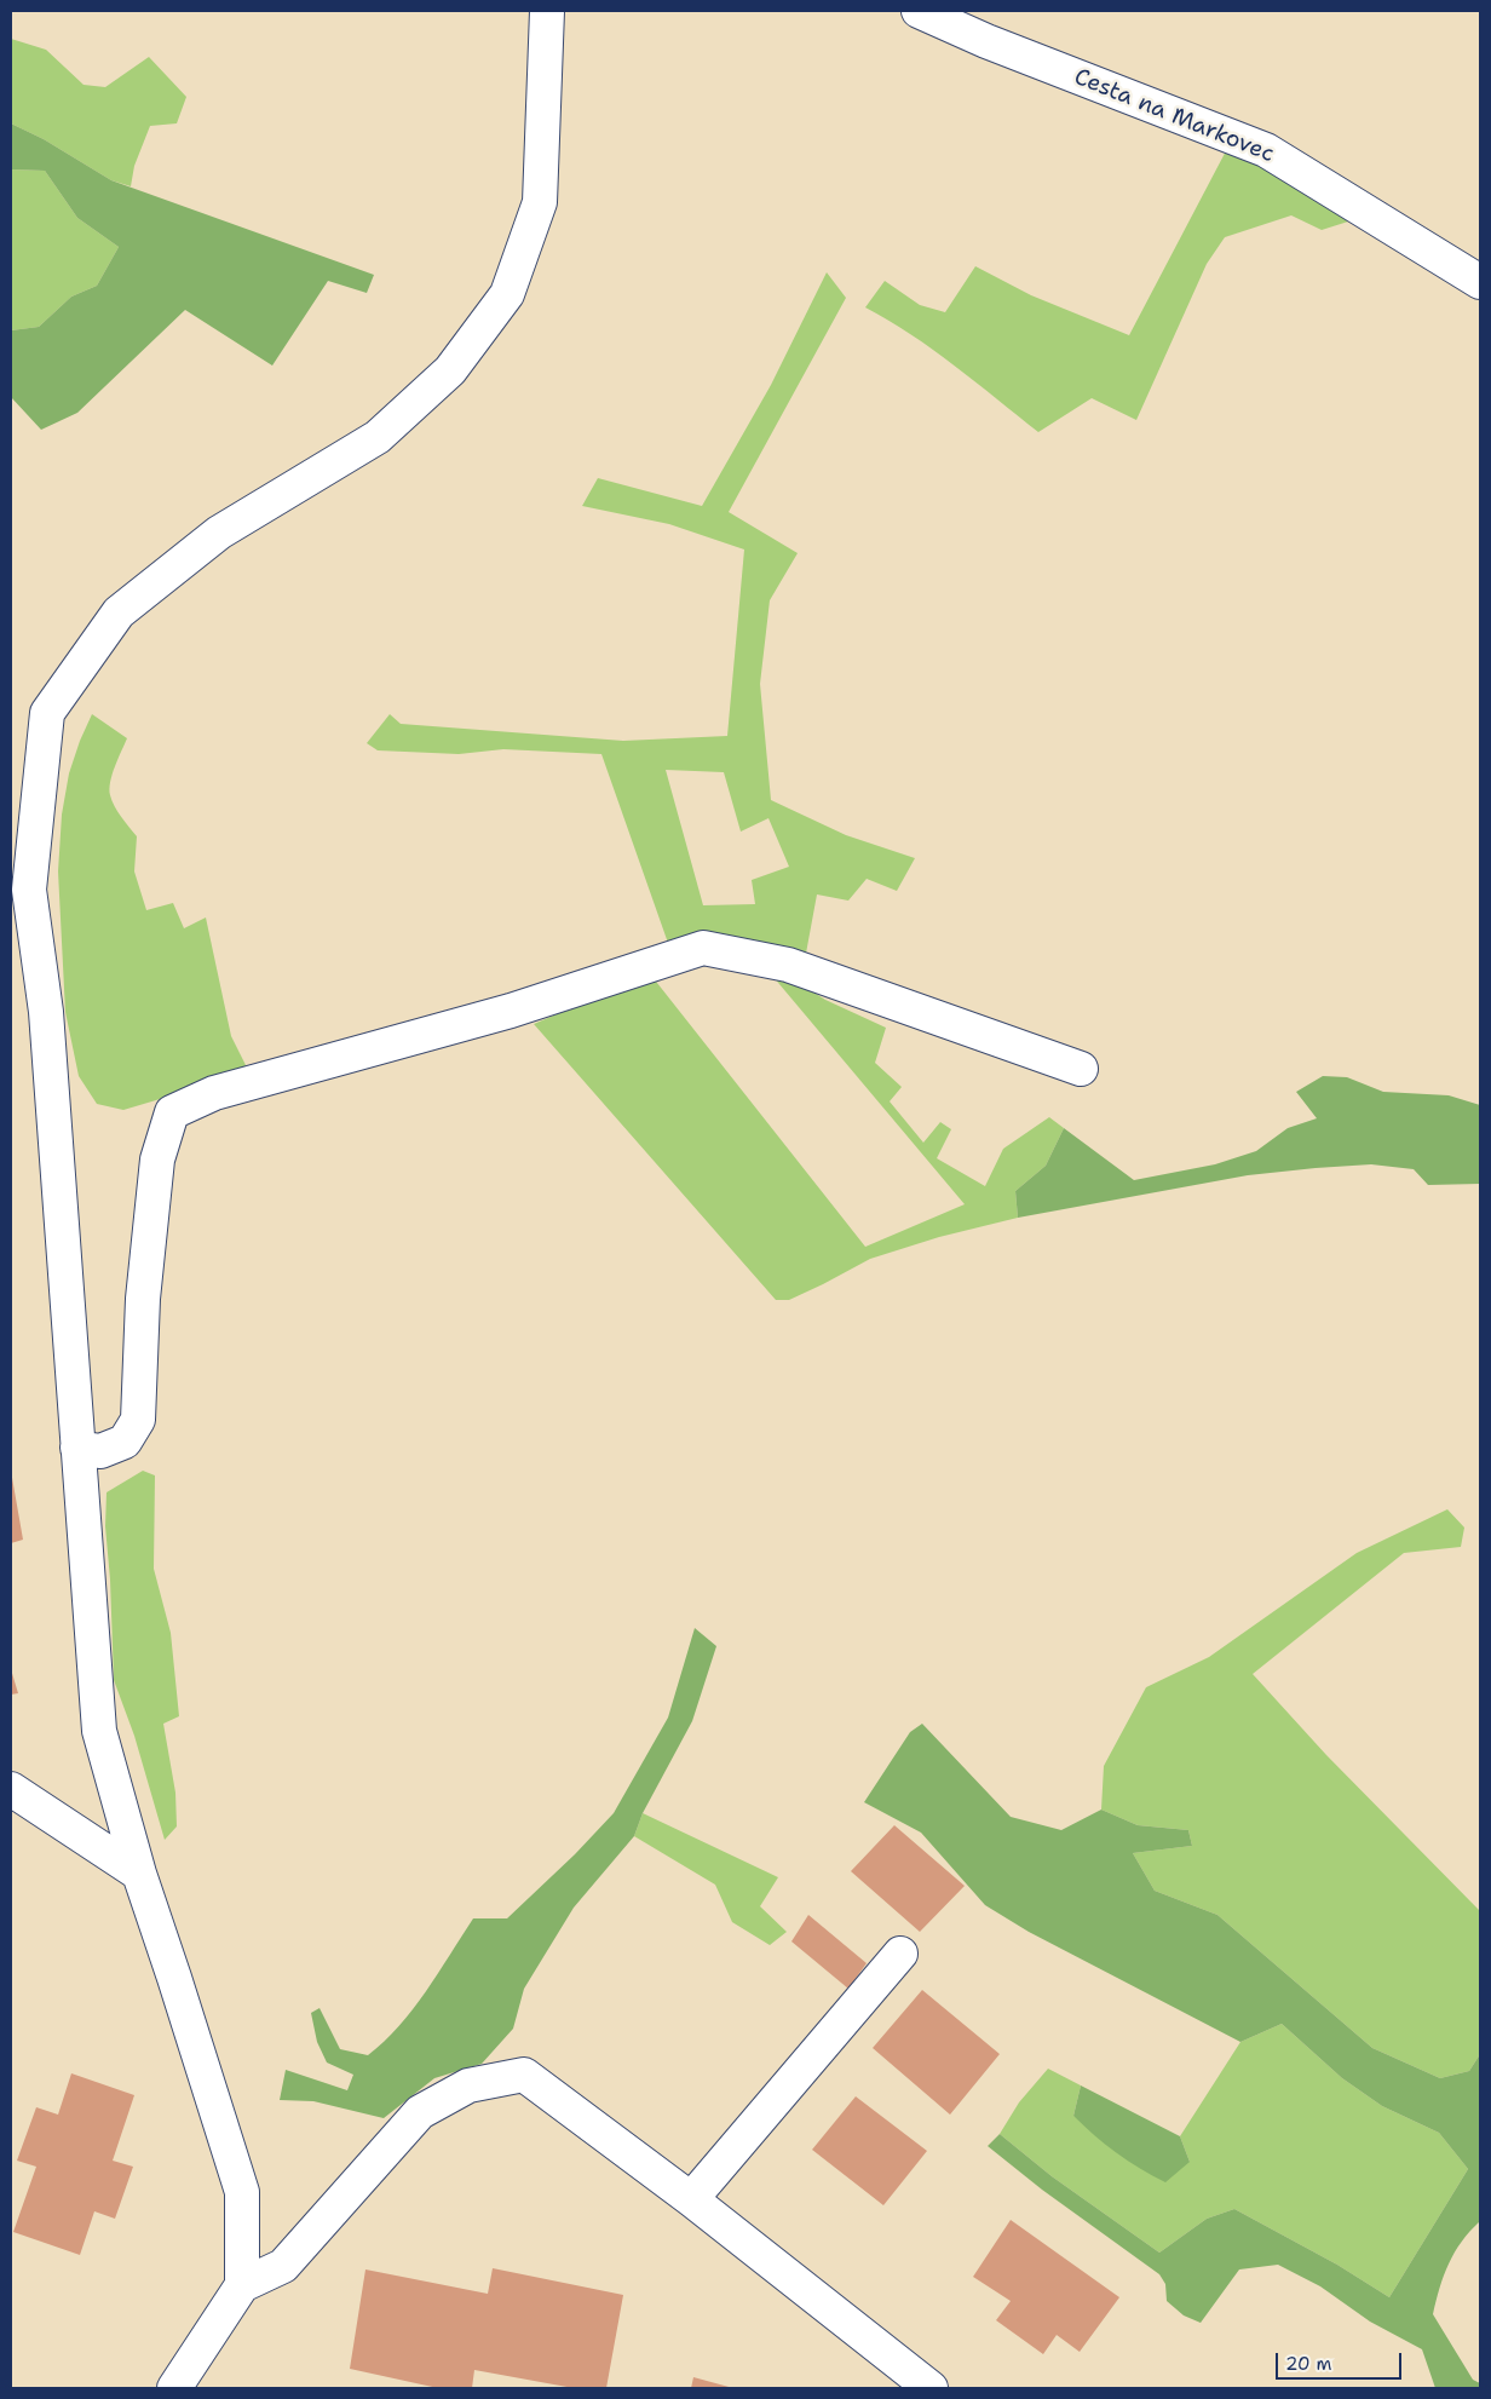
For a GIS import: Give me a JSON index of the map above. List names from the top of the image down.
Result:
{
  "streets": {
    "street": ["Cesta na Markovec"]
  },
  "scale_bar": "20 m"
}
